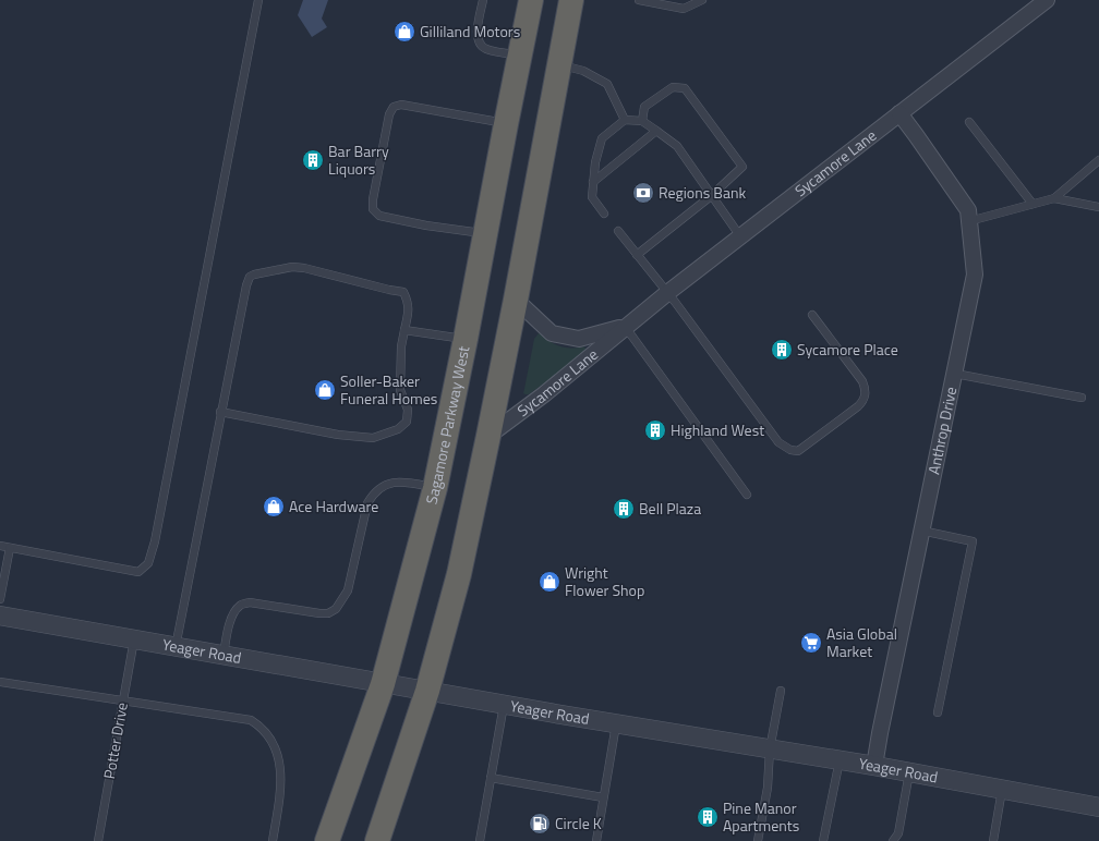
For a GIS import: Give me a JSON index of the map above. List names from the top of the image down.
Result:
{
  "streets": {
    "highway": ["Sagamore Parkway West"],
    "street": ["Sycamore Lane", "Anthrop Drive", "Yeager Road"],
    "lane": ["Potter Drive"]
  },
  "crossings": [
    ["Sycamore Lane", "Anthrop Drive"],
    ["Sagamore Parkway West", "Yeager Road"],
    ["Anthrop Drive", "Yeager Road"],
    ["Yeager Road", "Potter Drive"]
  ],
  "places": {
    "shop": [
      "Gilliland Motors",
      "Soller-Baker Funeral Homes",
      "Ace Hardware",
      "Wright Flower Shop"
    ],
    "building": [
      "Bar Barry Liquors",
      "Sycamore Place",
      "Highland West",
      "Bell Plaza",
      "Pine Manor Apartments"
    ],
    "bank": ["Regions Bank"],
    "supermarket": ["Asia Global Market"],
    "fuel station": ["Circle K"]
  }
}
